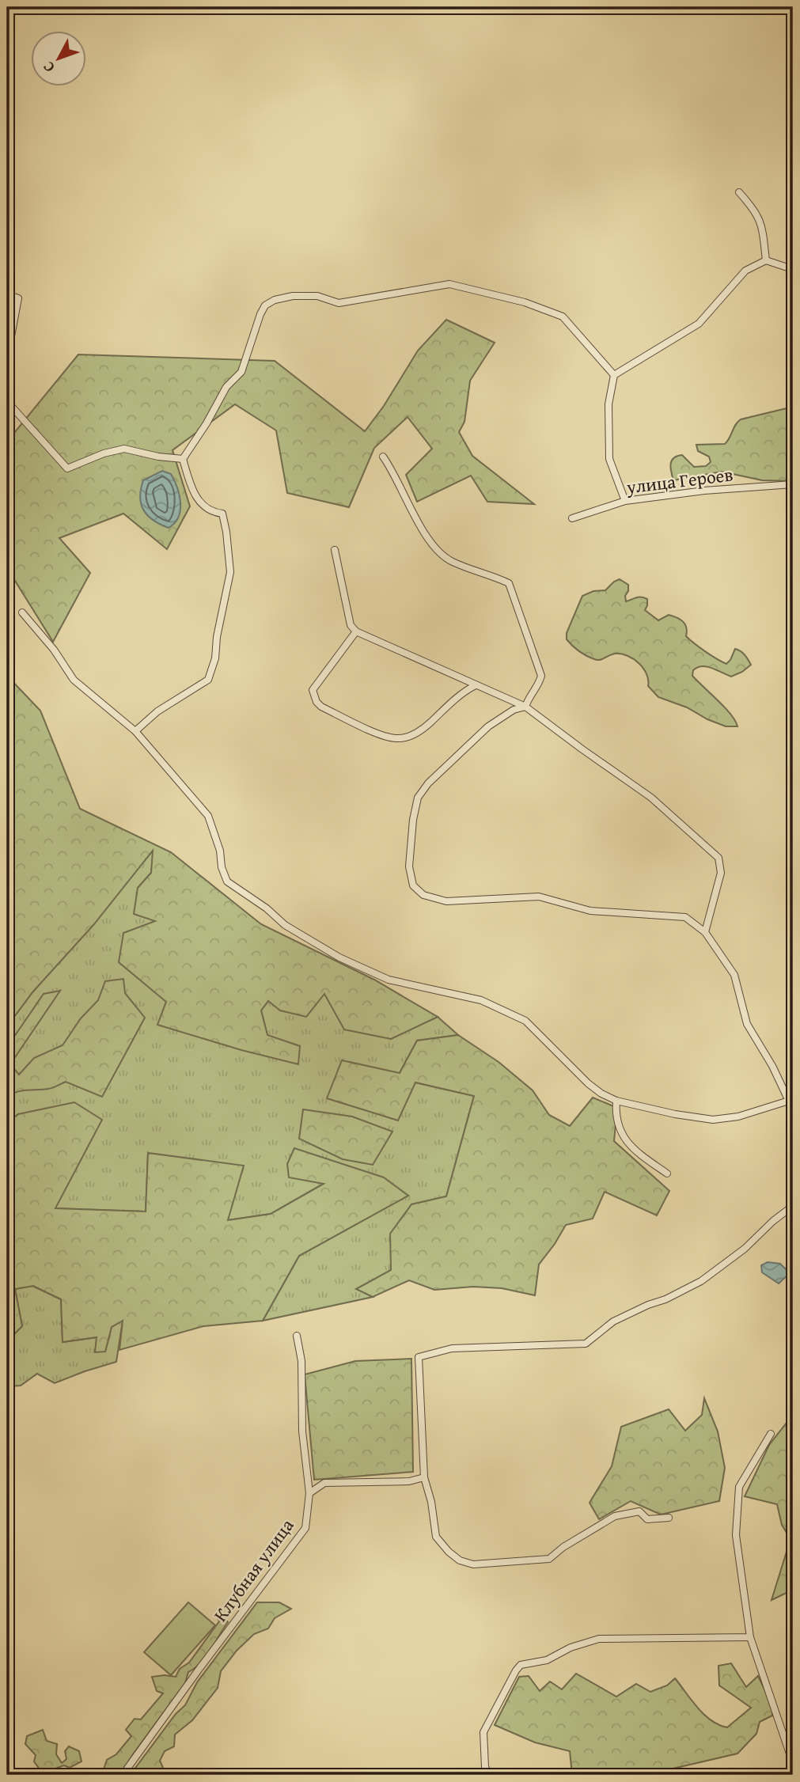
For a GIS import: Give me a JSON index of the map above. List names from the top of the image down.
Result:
{
  "streets": {
    "street": ["улица Героев", "Клубная улица"]
  },
  "north": "bottom left"
}
